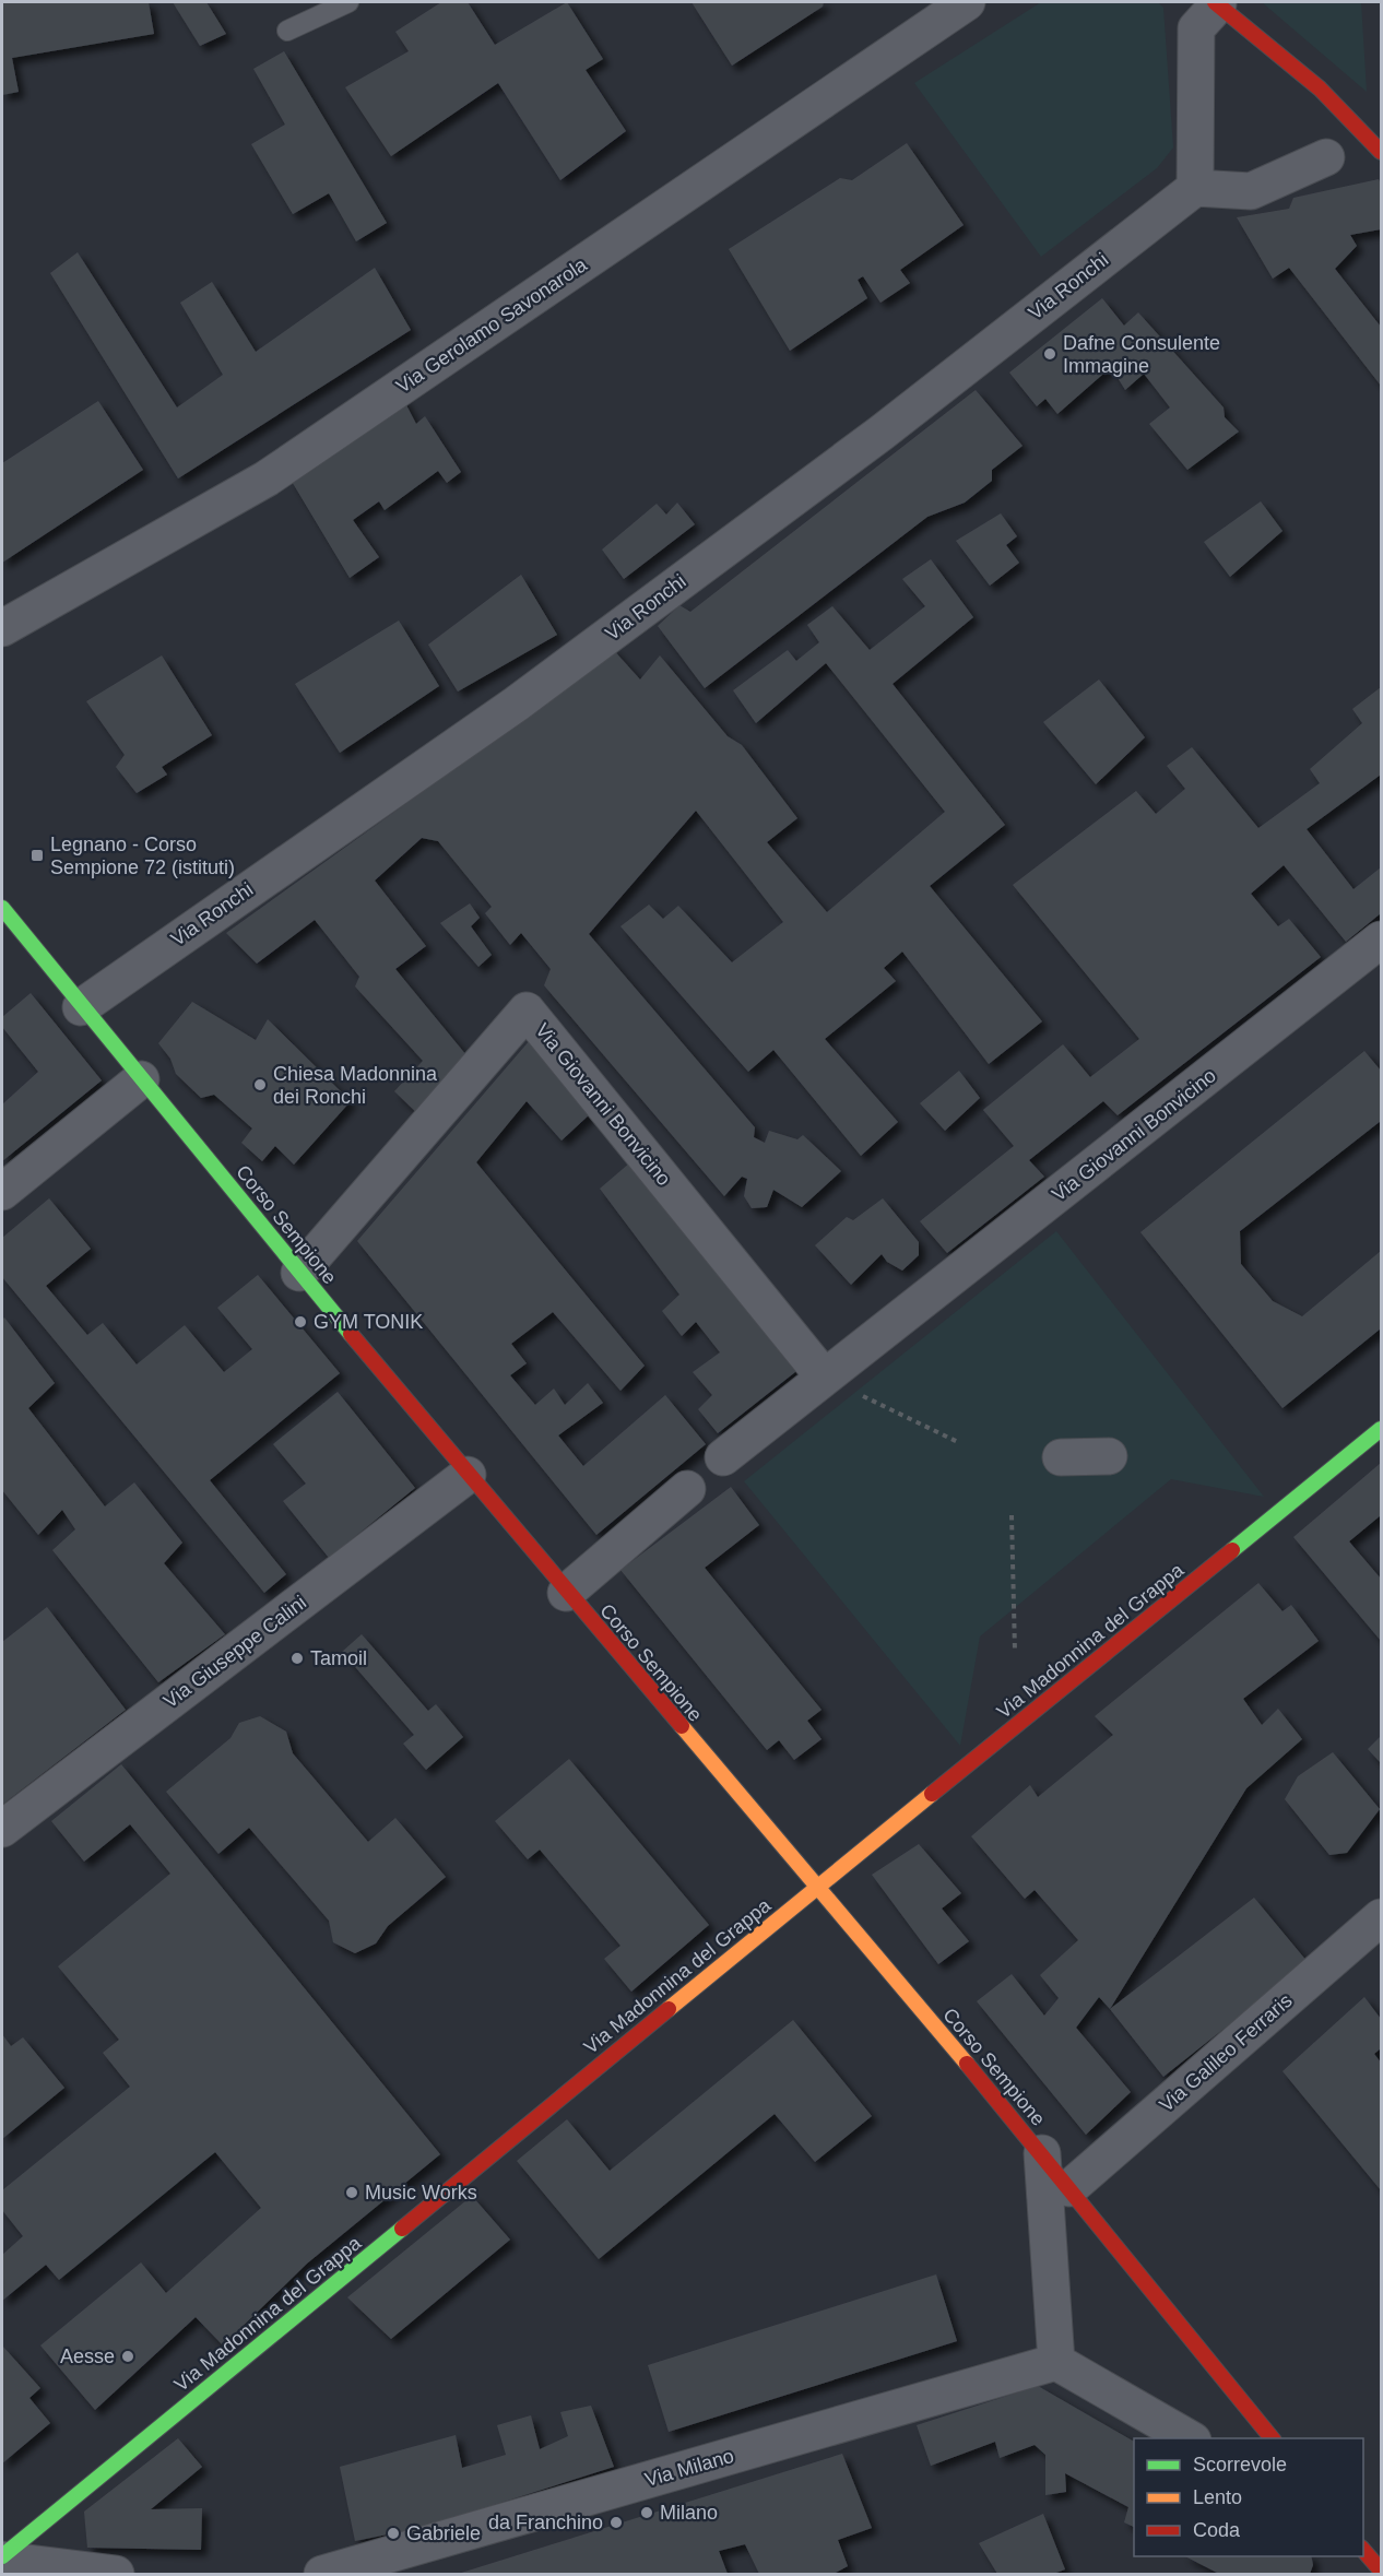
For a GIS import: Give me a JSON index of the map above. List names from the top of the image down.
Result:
{
  "streets": {
    "main road": ["Corso Sempione", "Via Madonnina del Grappa"],
    "street": [
      "Via Ronchi",
      "Via Gerolamo Savonarola",
      "Via Giovanni Bonvicino",
      "Via Giuseppe Calini",
      "Via Galileo Ferraris",
      "Via Milano"
    ]
  },
  "crossings": [
    ["Via Ronchi", "Corso Sempione"],
    ["Via Giovanni Bonvicino", "Corso Sempione"],
    ["Corso Sempione", "Via Madonnina del Grappa"],
    ["Corso Sempione", "Via Giuseppe Calini"],
    ["Corso Sempione", "Via Galileo Ferraris"]
  ],
  "places": {
    "other": [
      "Dafne Consulente Immagine",
      "Chiesa Madonnina dei Ronchi",
      "GYM TONIK",
      "Tamoil",
      "Music Works",
      "Aesse",
      "Milano",
      "da Franchino",
      "Gabriele"
    ],
    "transit": ["Legnano - Corso Sempione 72 (istituti)"]
  },
  "legend": ["Scorrevole", "Lento", "Coda"]
}
